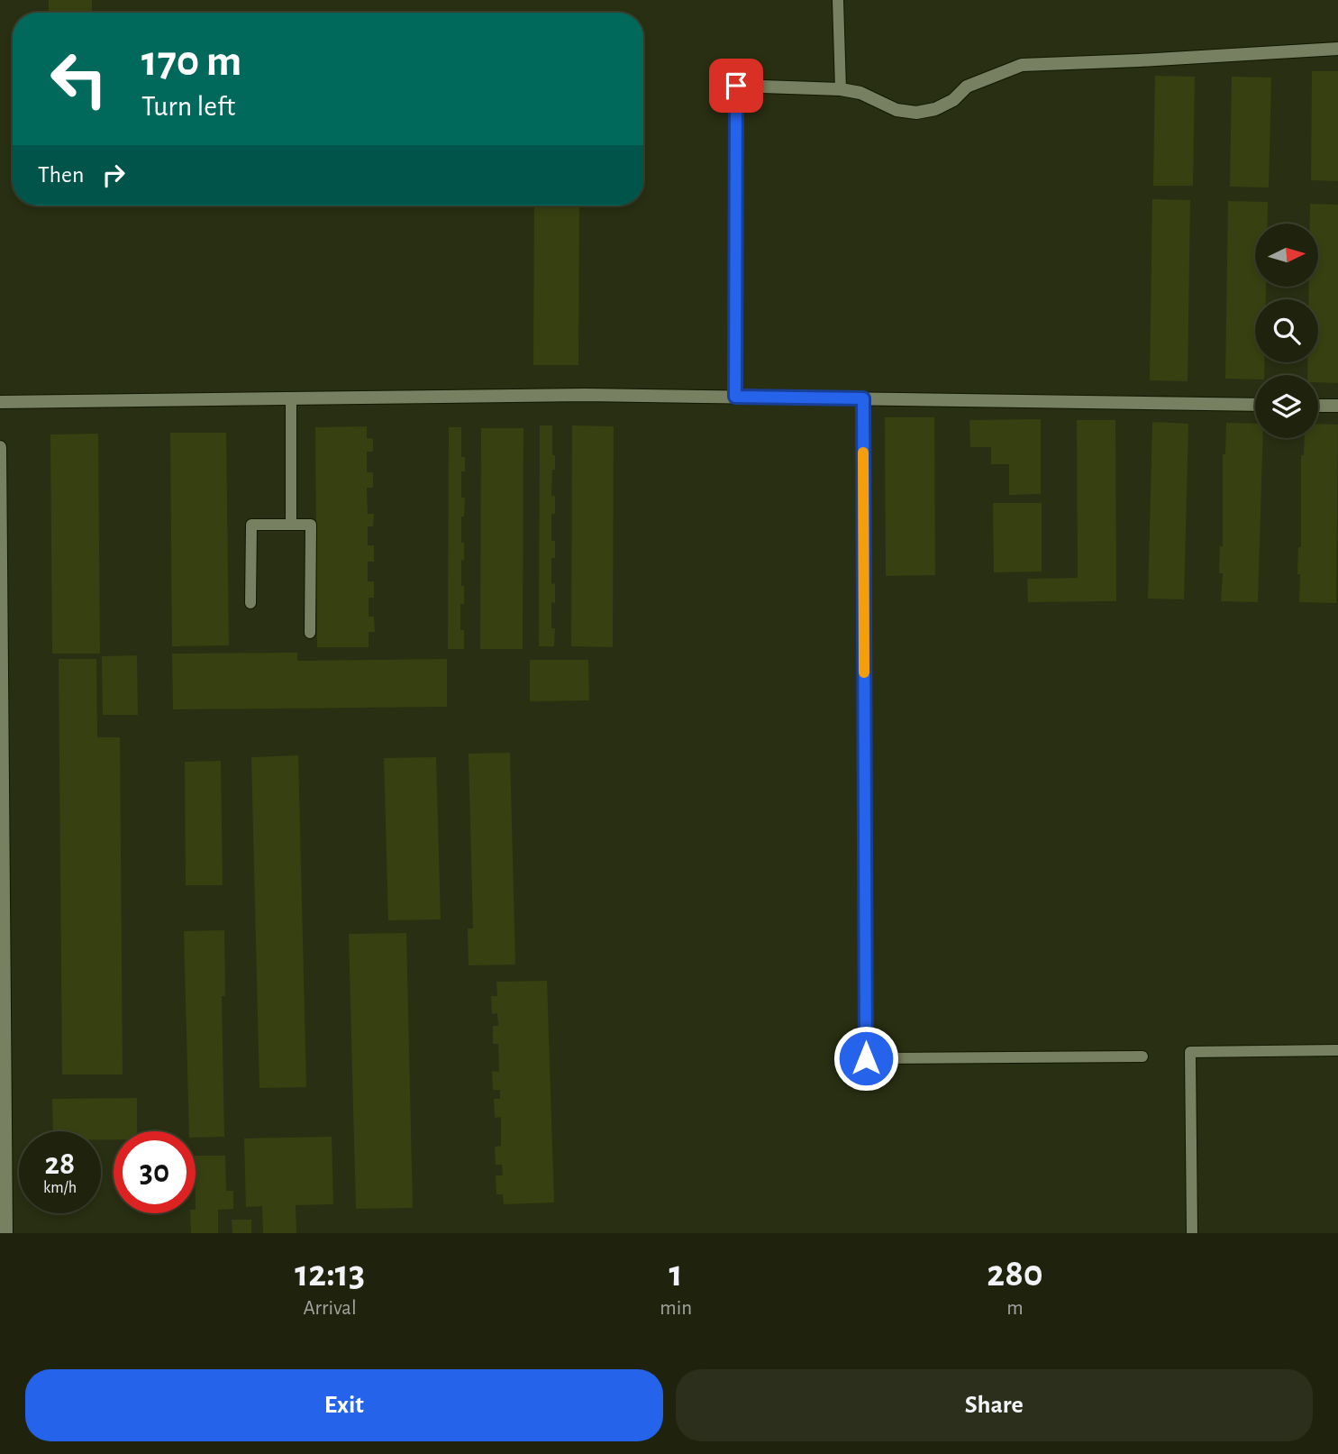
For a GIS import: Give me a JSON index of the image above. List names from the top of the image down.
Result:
{
  "north": "right",
  "page": {
    "turn": ["170 m", "Turn left"],
    "then": "Then",
    "speed": "28 km/h",
    "limit": "30",
    "eta": [
      "12:13",
      "Arrival",
      "1",
      "min",
      "280",
      "m"
    ],
    "buttons": ["Exit", "Share"]
  }
}
